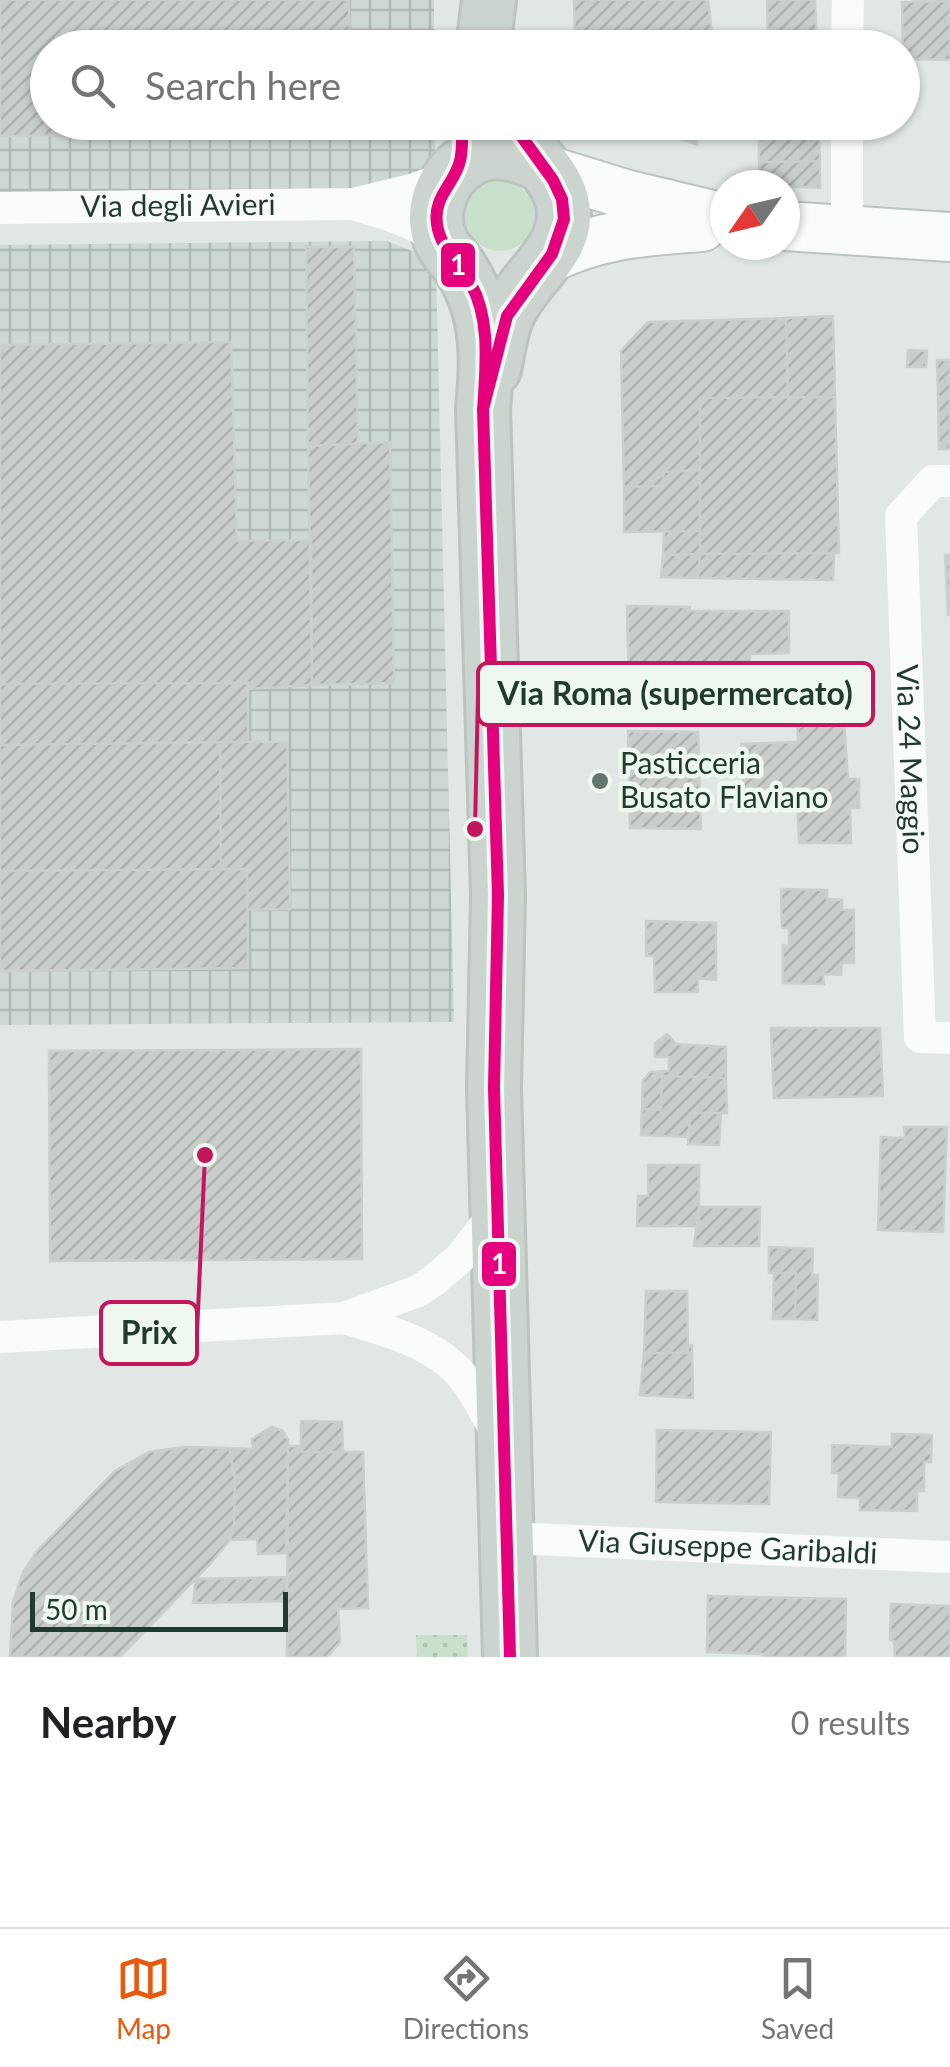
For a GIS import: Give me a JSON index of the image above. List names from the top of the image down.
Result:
{
  "streets": {
    "street": ["Via degli Avieri", "Via 24 Maggio", "Via Giuseppe Garibaldi"]
  },
  "places": ["Pasticceria Busato Flaviano", "Via Roma (supermercato)", "Prix"],
  "lines": ["transit line 1"],
  "scale_bar": "50 m",
  "north": "bottom left",
  "page": {
    "search": "Search here",
    "scale": "50 m",
    "heading": ["Nearby", "0 results"],
    "nav": ["Map", "Directions", "Saved"]
  }
}
